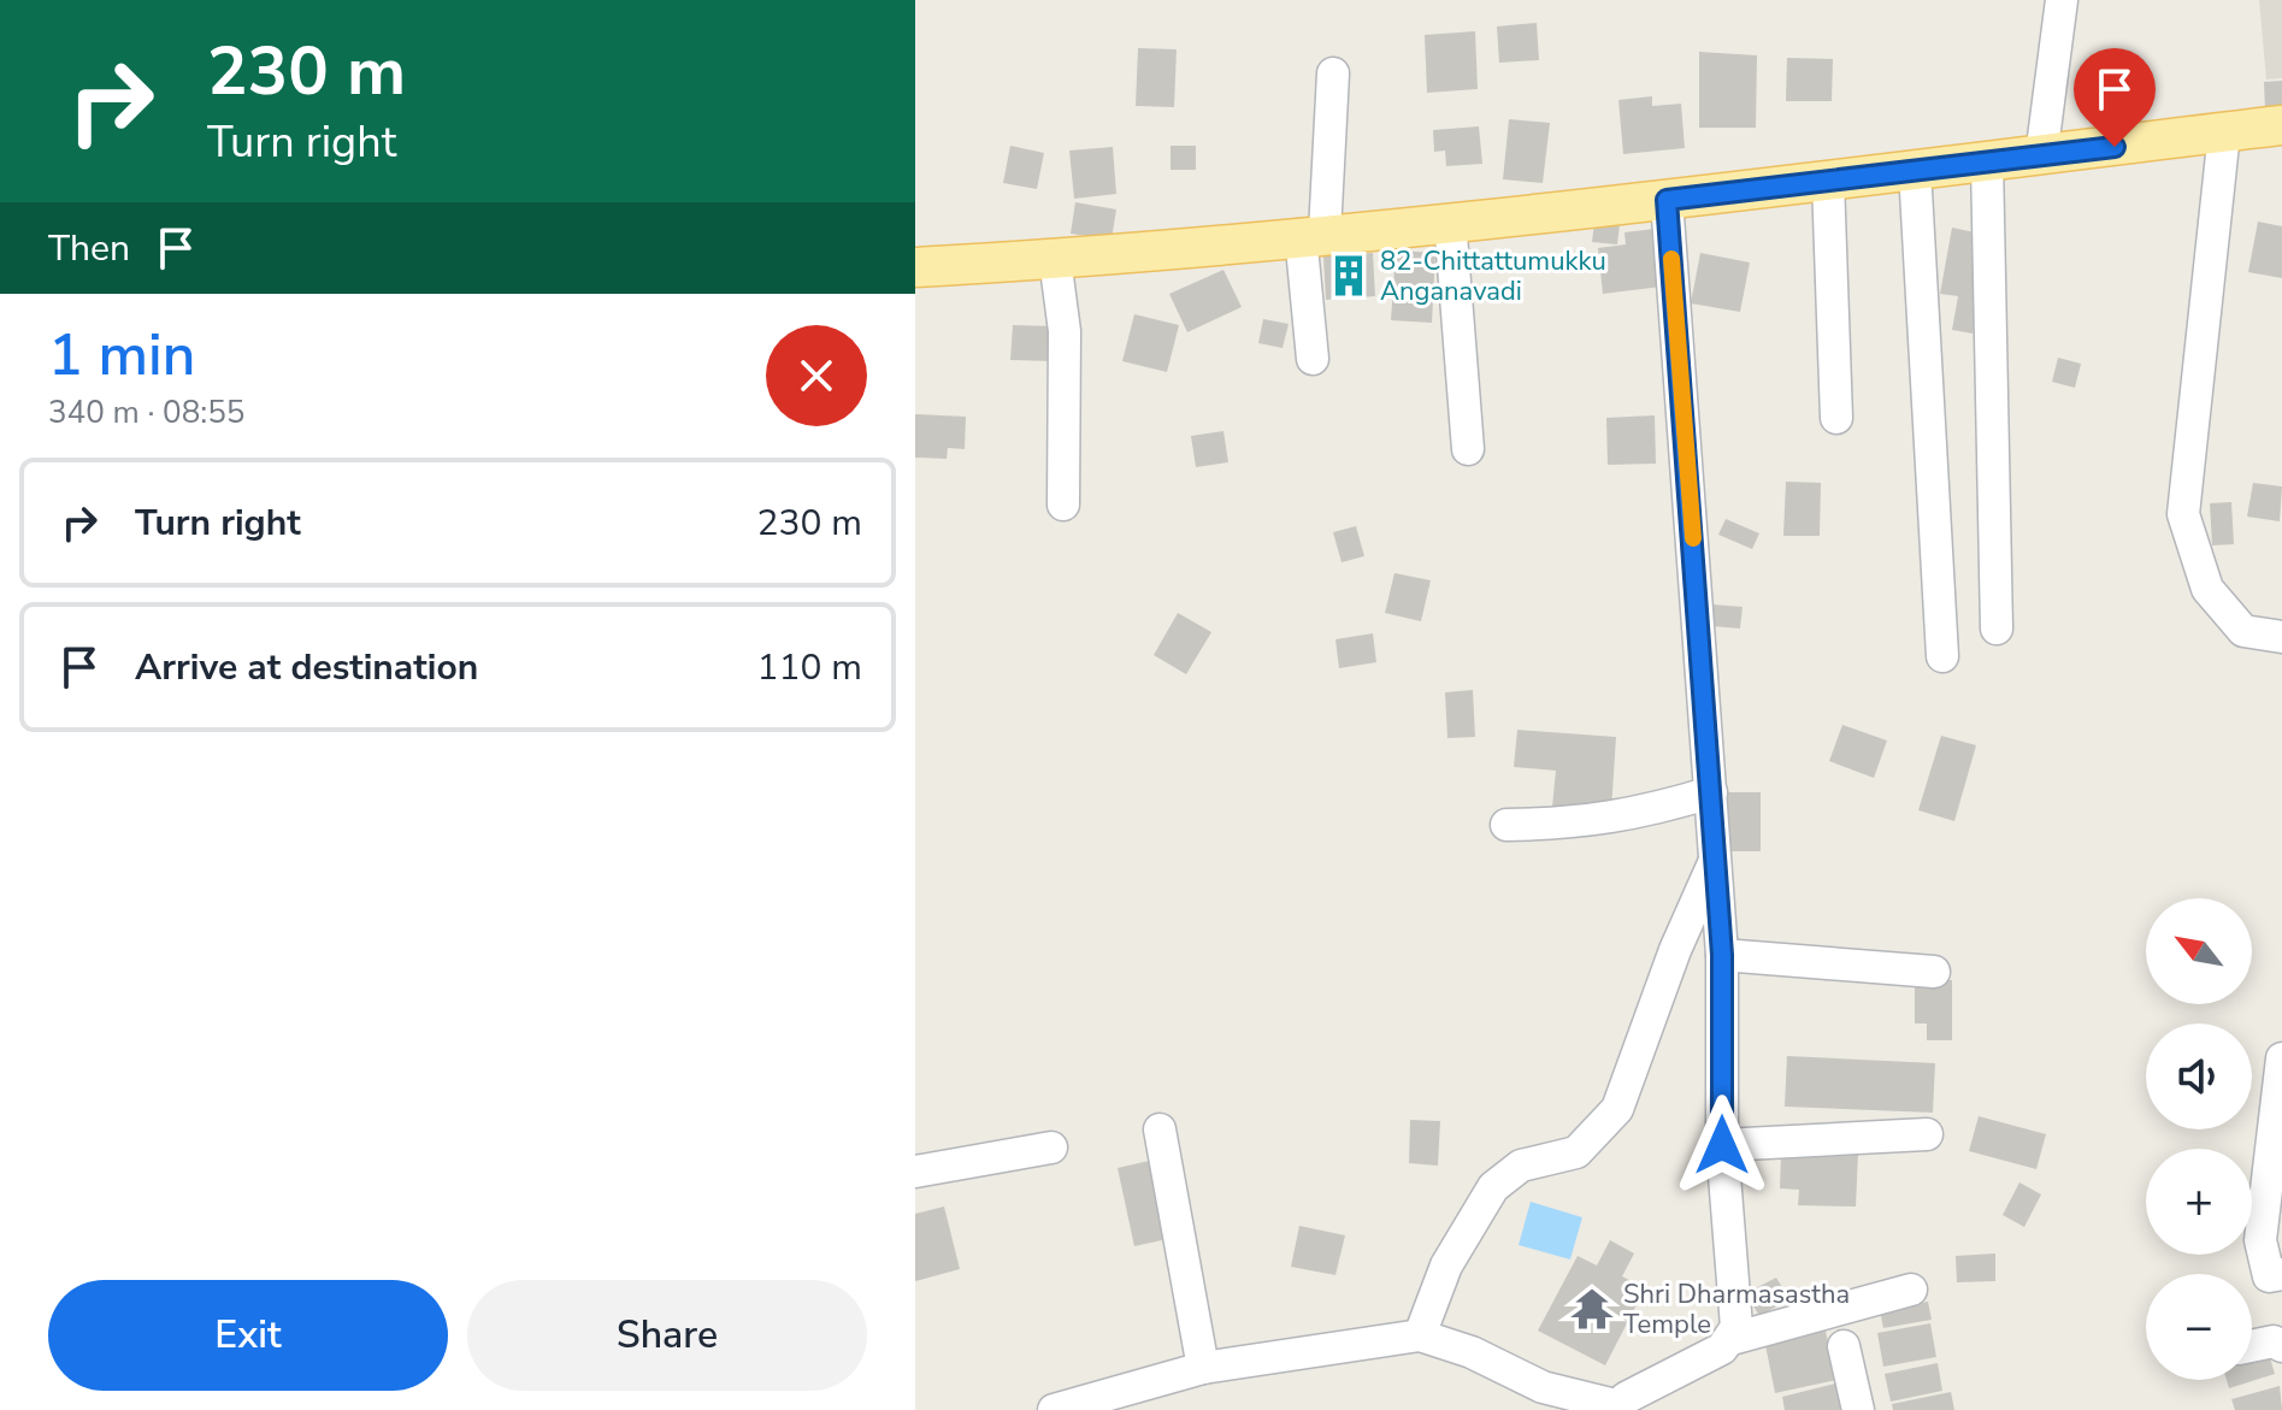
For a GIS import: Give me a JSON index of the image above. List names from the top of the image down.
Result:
{
  "places": {
    "building": ["82-Chittattumukku Anganavadi"],
    "temple": ["Shri Dharmasastha Temple"]
  },
  "north": "top left",
  "page": {
    "turn": ["230 m", "Turn right"],
    "then": "Then",
    "heading": ["1 min", "340 m · 08:55"],
    "list": [
      {
        "name": "Turn right",
        "value": "230 m"
      },
      {
        "name": "Arrive at destination",
        "value": "110 m"
      }
    ],
    "map_buttons": ["+", "−"],
    "buttons": ["Exit", "Share"]
  }
}
